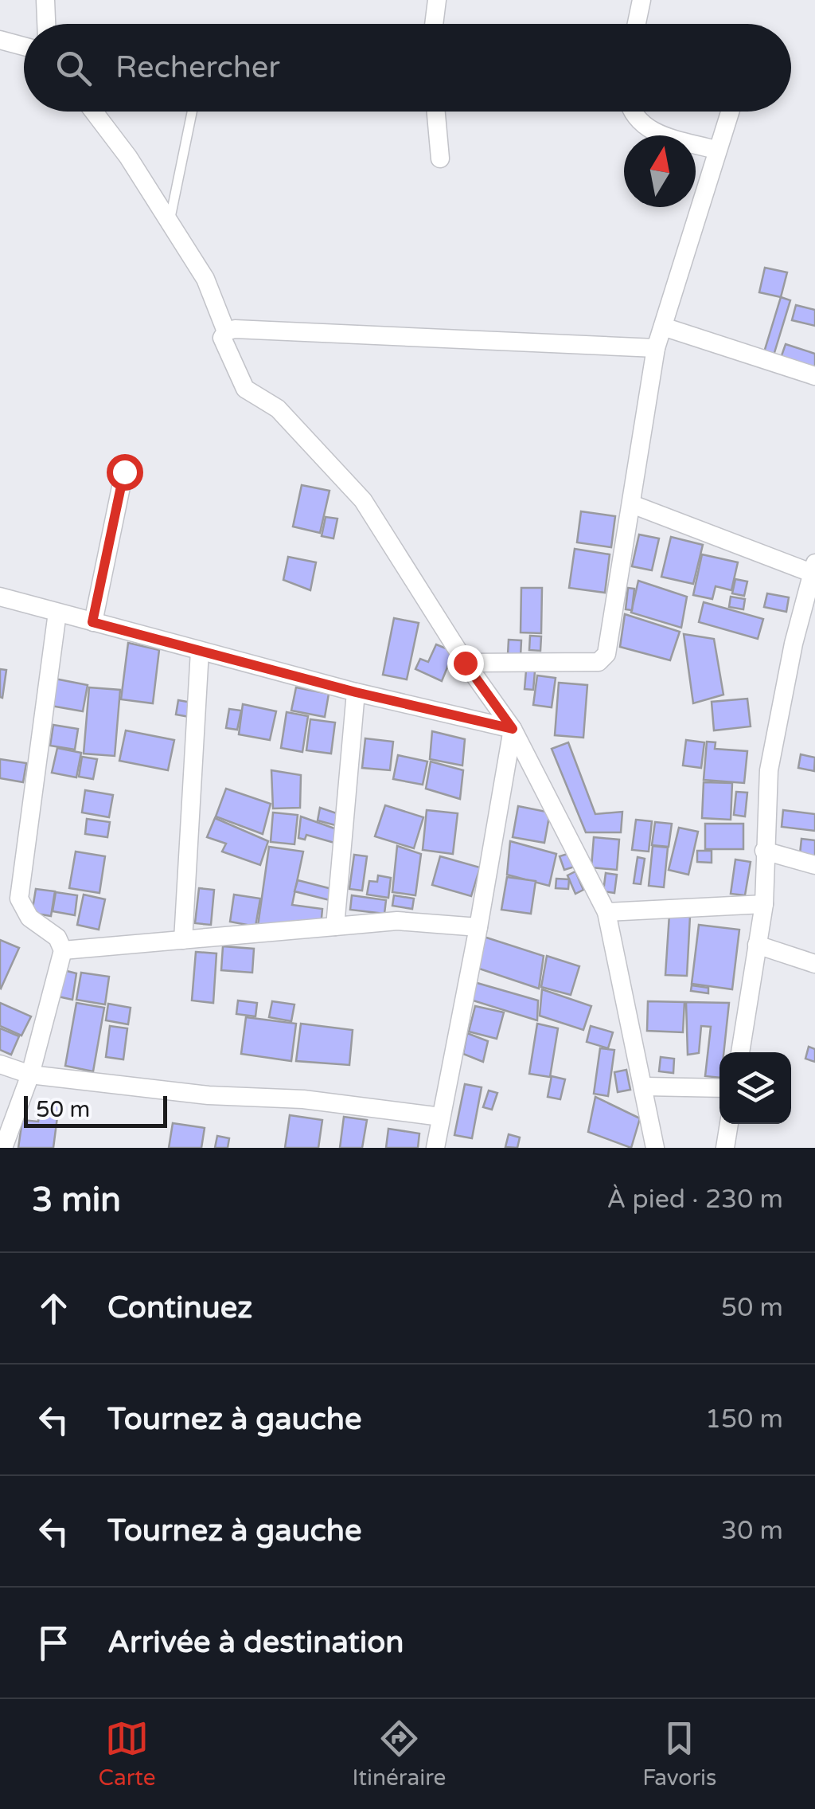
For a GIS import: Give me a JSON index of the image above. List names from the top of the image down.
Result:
{
  "scale_bar": "50 m",
  "north": "top",
  "page": {
    "search": "Rechercher",
    "scale": "50 m",
    "heading": ["3 min", "À pied · 230 m"],
    "list": [
      ["Continuez", "50 m"],
      ["Tournez à gauche", "150 m"],
      ["Tournez à gauche", "30 m"],
      "Arrivée à destination"
    ],
    "nav": ["Carte", "Itinéraire", "Favoris"]
  }
}
